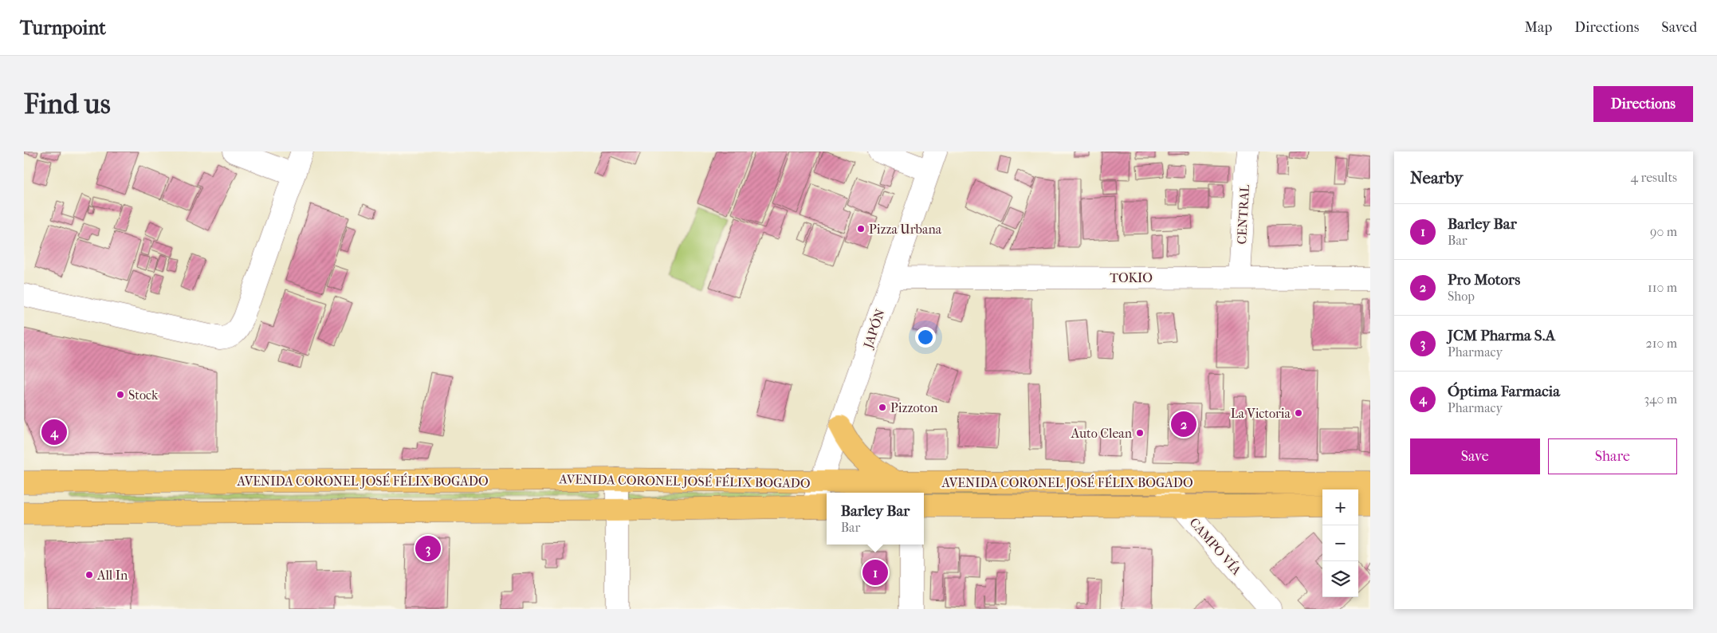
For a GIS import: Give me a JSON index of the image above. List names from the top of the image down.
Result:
{
  "streets": {
    "main road": ["AVENIDA CORONEL JOSÉ FÉLIX BOGADO"],
    "street": [
      "CENTRAL",
      "TOKIO",
      "JAPÓN",
      "CAMPO VÍA"
    ]
  },
  "crossings": [
    ["CENTRAL", "TOKIO"],
    ["TOKIO", "JAPÓN"],
    ["JAPÓN", "AVENIDA CORONEL JOSÉ FÉLIX BOGADO"],
    ["AVENIDA CORONEL JOSÉ FÉLIX BOGADO", "CAMPO VÍA"]
  ],
  "places": [
    "Pizza Urbana",
    "Stock",
    "Pizzoton",
    "La Victoria",
    "Auto Clean",
    "All In"
  ],
  "page": {
    "header": "Turnpoint",
    "nav": ["Map", "Directions", "Saved"],
    "buttons": [
      "Directions",
      ["Save", "Share"]
    ],
    "title": "Find us",
    "heading": ["Nearby", "4 results"],
    "list": [
      {
        "mark": "1",
        "name": "Barley Bar",
        "note": "Bar",
        "value": "90 m"
      },
      {
        "mark": "2",
        "name": "Pro Motors",
        "note": "Shop",
        "value": "110 m"
      },
      {
        "mark": "3",
        "name": "JCM Pharma S.A",
        "note": "Pharmacy",
        "value": "210 m"
      },
      {
        "mark": "4",
        "name": "Óptima Farmacia",
        "note": "Pharmacy",
        "value": "340 m"
      }
    ],
    "pins": [
      "2",
      "4",
      "3",
      "1"
    ],
    "map_buttons": ["+", "−"],
    "popup": ["Barley Bar", "Bar"]
  }
}
